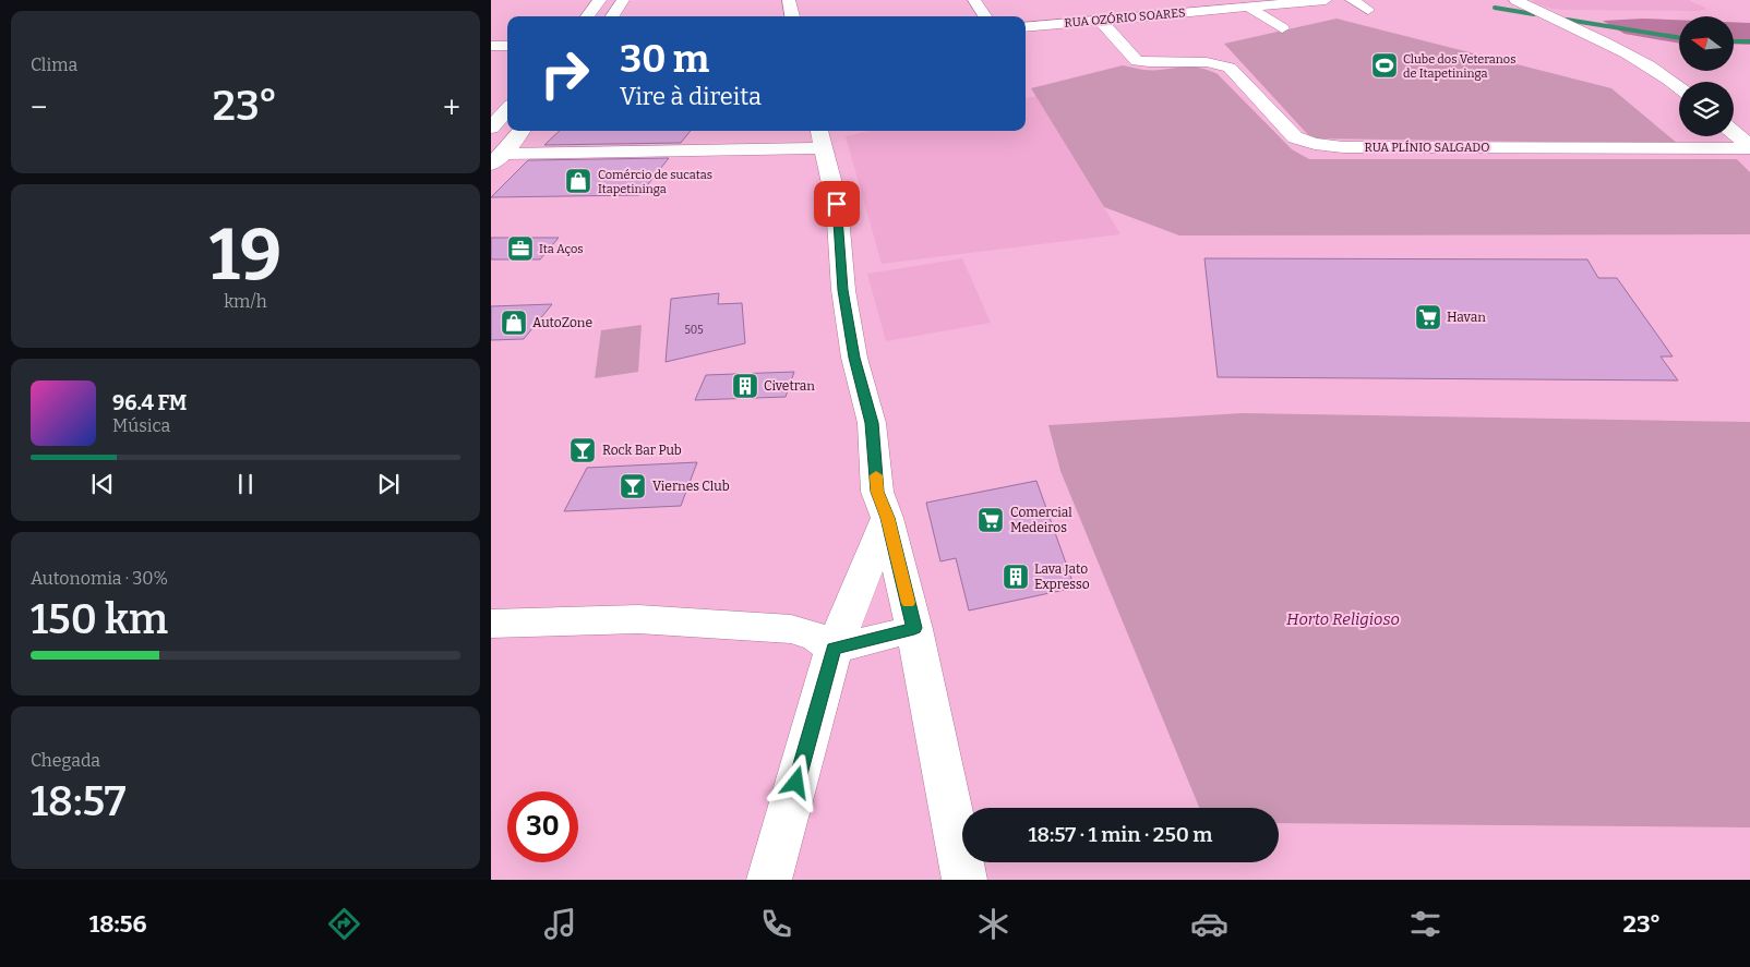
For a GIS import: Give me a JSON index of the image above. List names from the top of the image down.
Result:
{
  "streets": {
    "street": ["RUA OZÓRIO SOARES", "RUA PLÍNIO SALGADO"]
  },
  "crossings": [
    ["RUA OZÓRIO SOARES", "RUA PLÍNIO SALGADO"]
  ],
  "parks": ["Horto Religioso"],
  "places": {
    "sports": ["Clube dos Veteranos de Itapetininga"],
    "shop": ["Comércio de sucatas Itapetininga", "AutoZone"],
    "office": ["Ita Aços"],
    "supermarket": ["Havan", "Comercial Medeiros"],
    "building": ["Civetran", "Lava Jato Expresso"],
    "bar": ["Rock Bar Pub", "Viernes Club"]
  },
  "house_numbers": ["505"],
  "north": "left",
  "page": {
    "tile": [
      "Clima",
      ["19", "km/h"],
      ["Autonomia · 30%", "150 km"],
      ["Chegada", "18:57"]
    ],
    "turn": ["30 m", "Vire à direita"],
    "heat": ["−", "23°", "+"],
    "song": ["96.4 FM", "Música"],
    "limit": "30",
    "trip": "18:57 · 1 min · 250 m",
    "tabs": ["18:56", "23°"]
  }
}
